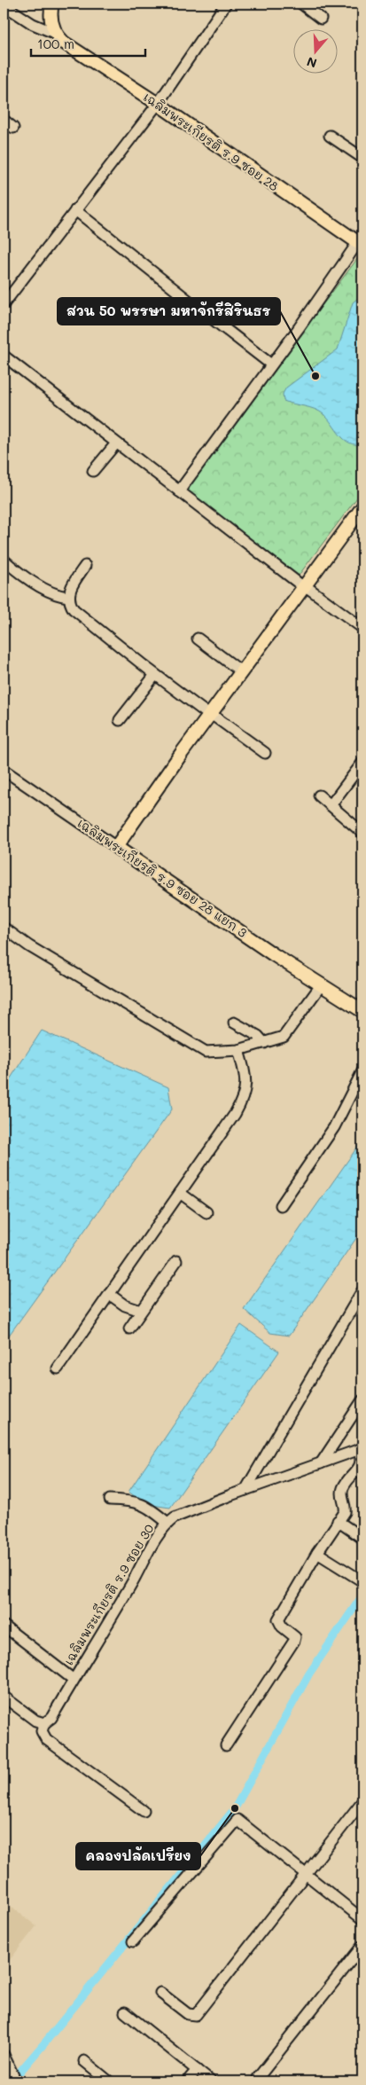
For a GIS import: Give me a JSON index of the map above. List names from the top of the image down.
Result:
{
  "streets": {
    "main road": ["เฉลิมพระเกียรติ ร.9 ซอย 28", "เฉลิมพระเกียรติ ร.9 ซอย 28 แยก 3"],
    "street": ["เฉลิมพระเกียรติ ร.9 ซอย 30"]
  },
  "places": ["สวน 50 พรรษา มหาจักรีสิรินธร", "คลองปลัดเปรียง"],
  "scale_bar": "100 m",
  "north": "bottom"
}
